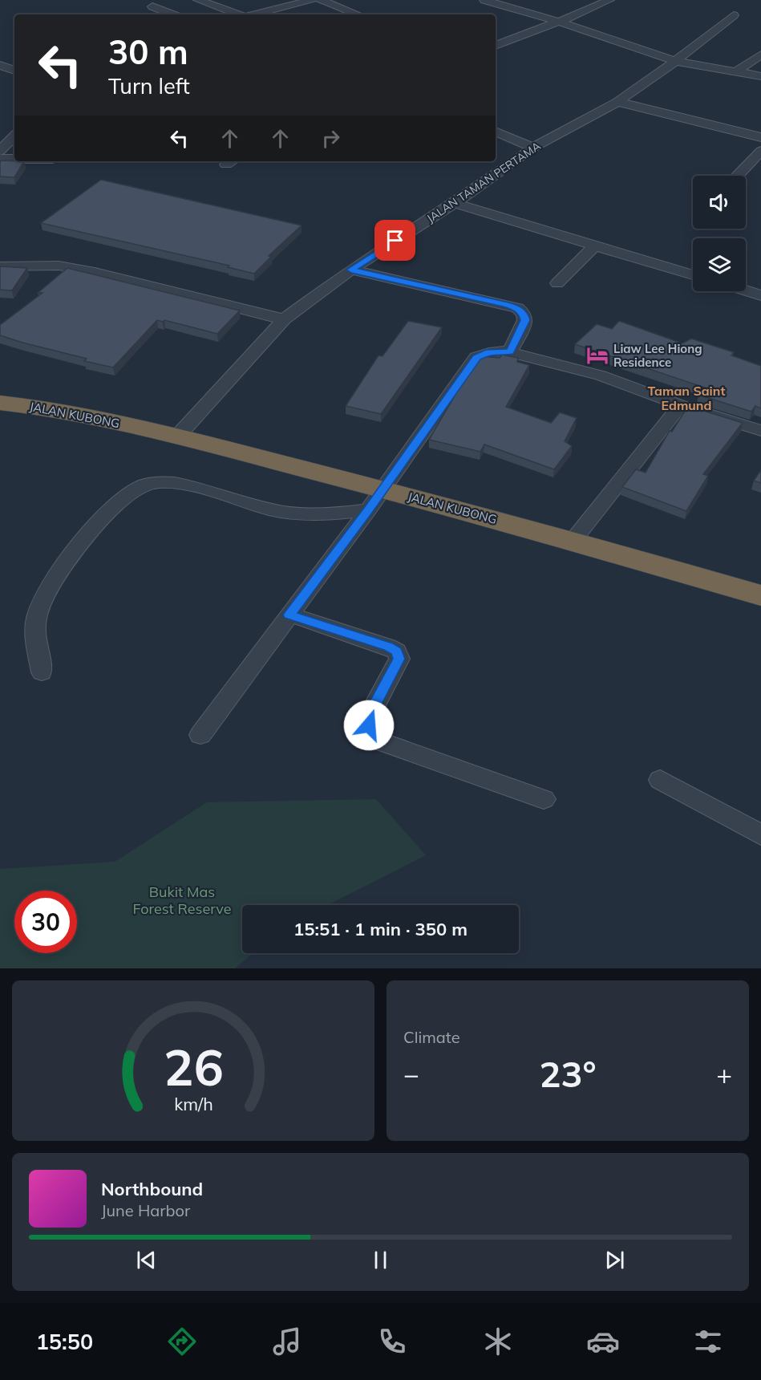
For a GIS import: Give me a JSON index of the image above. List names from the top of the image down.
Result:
{
  "streets": {
    "highway": ["JALAN KUBONG"],
    "street": ["JALAN TAMAN PERTAMA"]
  },
  "crossings": [
    ["JALAN TAMAN PERTAMA", "JALAN KUBONG"]
  ],
  "districts": ["Taman Saint Edmund"],
  "parks": ["Bukit Mas Forest Reserve"],
  "places": {
    "hotel": ["Liaw Lee Hiong Residence"]
  },
  "page": {
    "turn": ["30 m", "Turn left"],
    "limit": "30",
    "trip": "15:51 · 1 min · 350 m",
    "tile": "Climate",
    "heat": ["−", "23°", "+"],
    "song": ["Northbound", "June Harbor"],
    "tabs": "15:50",
    "gauge": ["26", "km/h"]
  }
}
